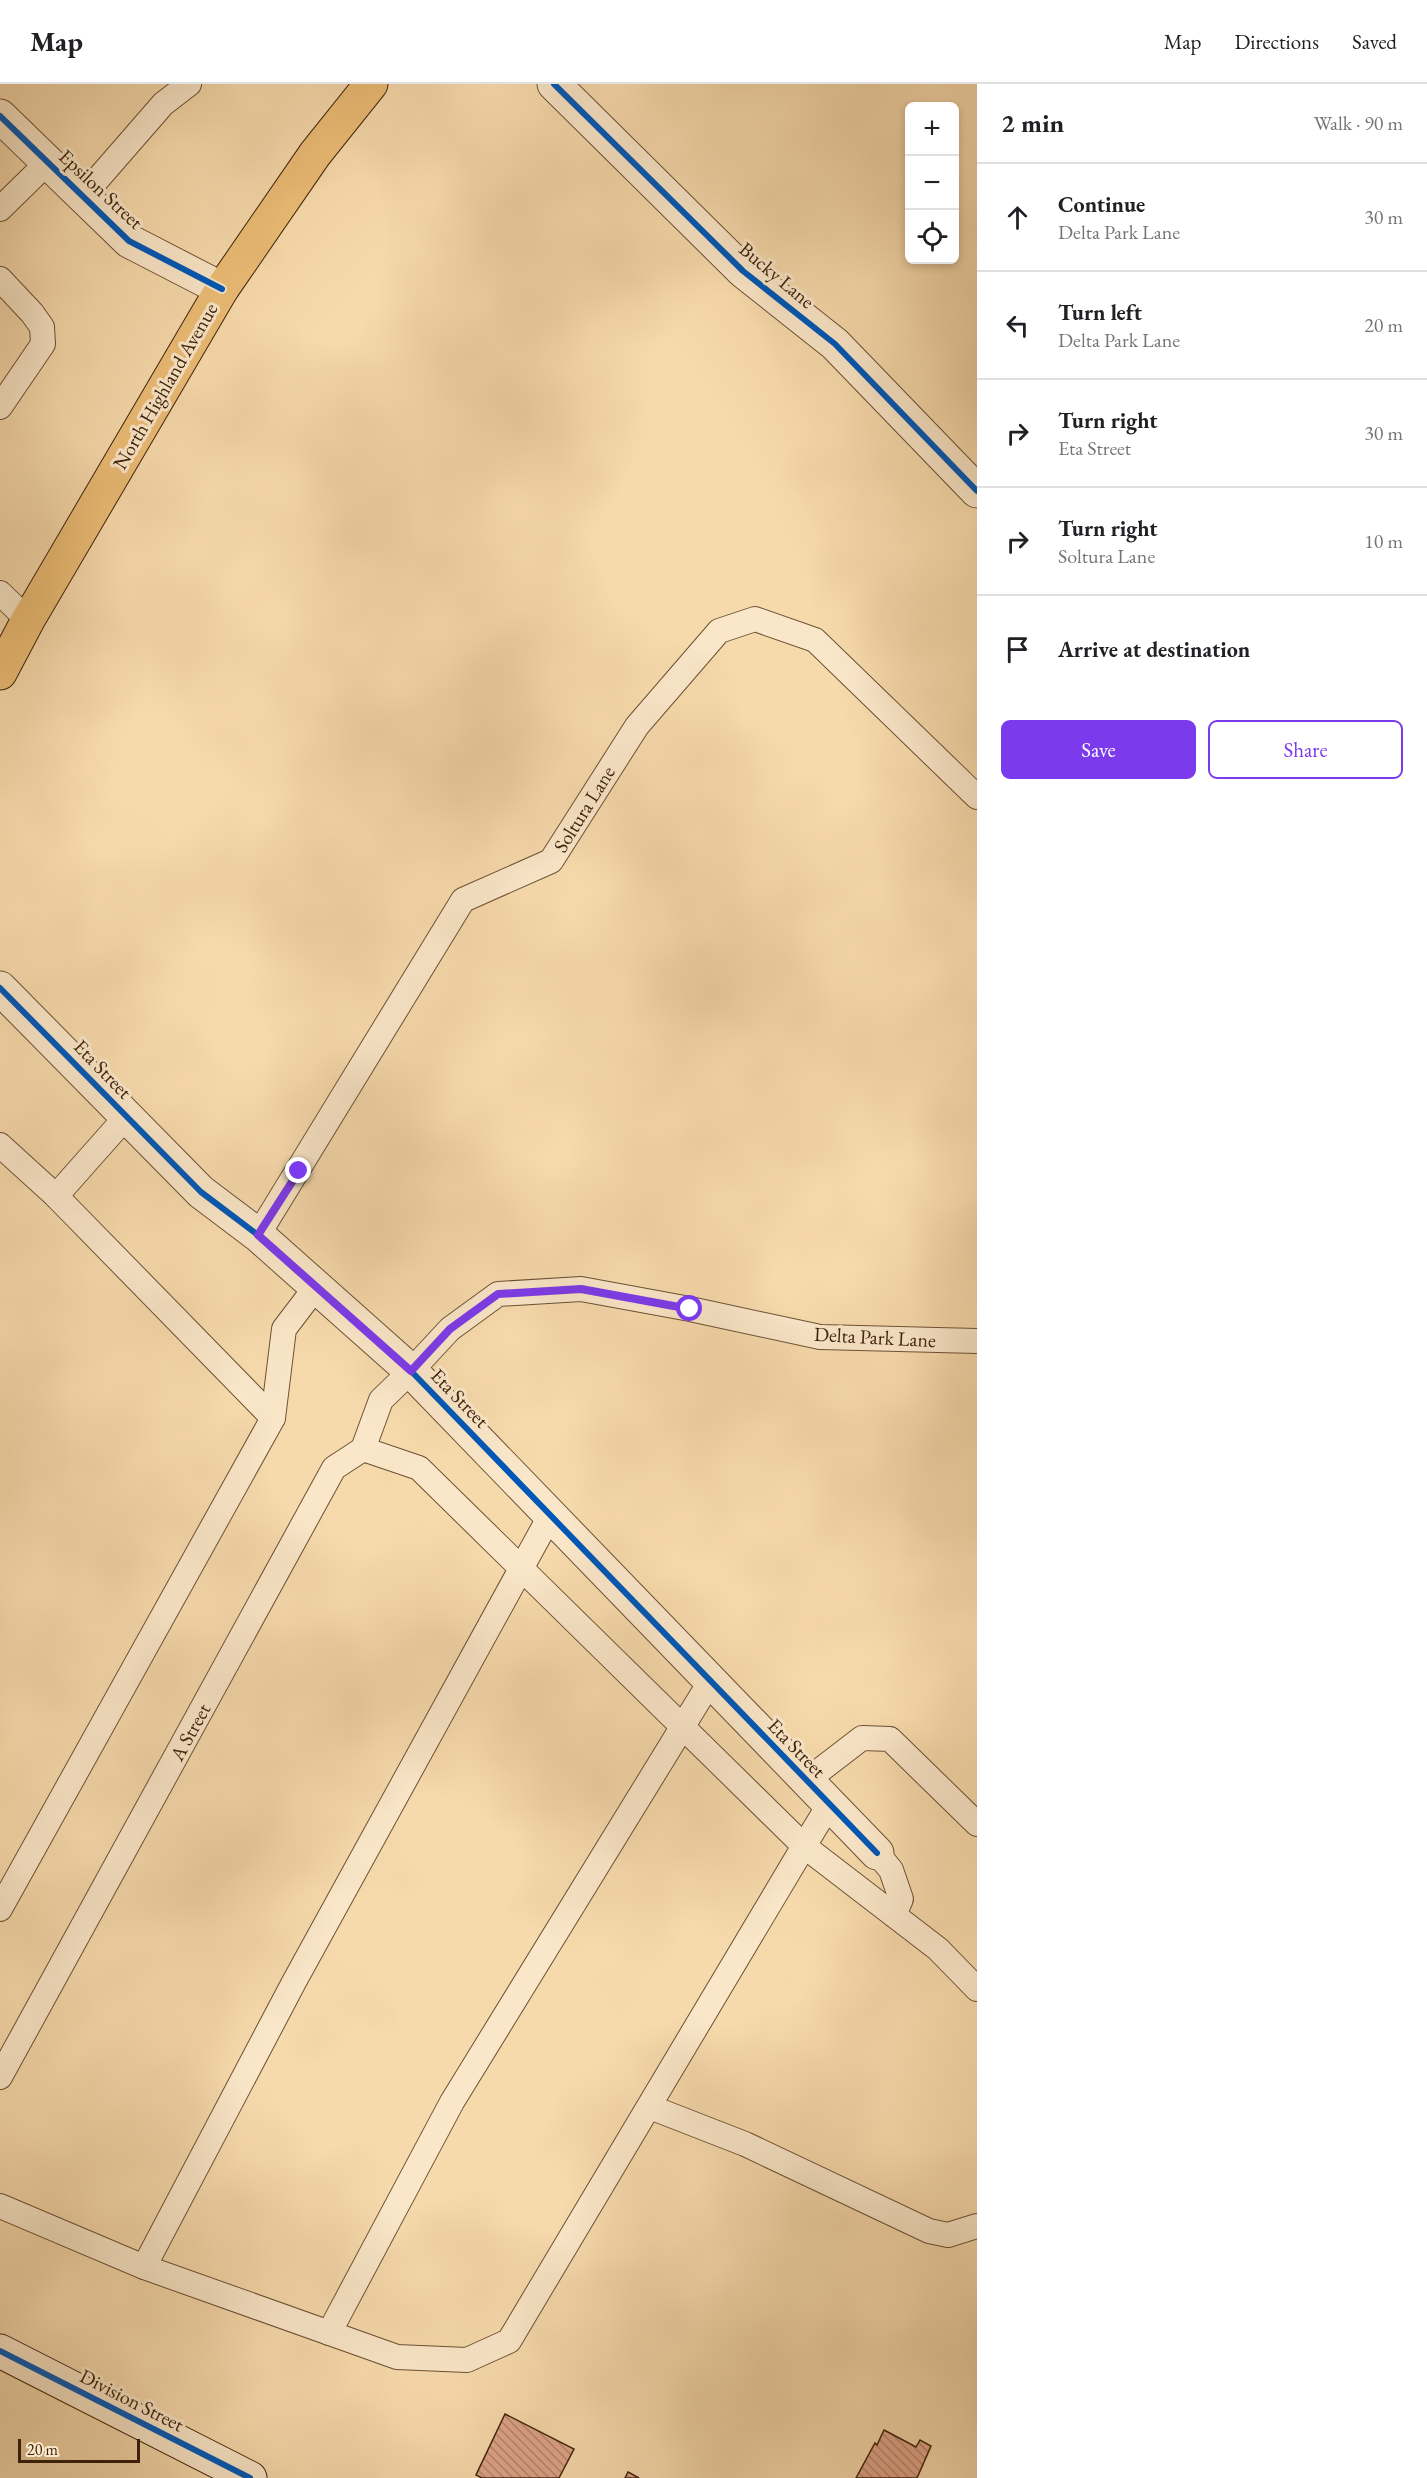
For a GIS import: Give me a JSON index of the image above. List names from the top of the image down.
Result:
{
  "streets": {
    "main road": ["North Highland Avenue"],
    "street": [
      "Epsilon Street",
      "Bucky Lane",
      "Eta Street",
      "Division Street"
    ],
    "lane": ["Soltura Lane", "Delta Park Lane", "A Street"]
  },
  "crossings": [
    ["Epsilon Street", "North Highland Avenue"],
    ["Soltura Lane", "Eta Street"],
    ["Eta Street", "Delta Park Lane"],
    ["Delta Park Lane", "A Street"]
  ],
  "scale_bar": "20 m",
  "page": {
    "header": "Map",
    "nav": ["Map", "Directions", "Saved"],
    "heading": ["2 min", "Walk · 90 m"],
    "map_buttons": ["+", "−"],
    "list": [
      ["Continue", "Delta Park Lane", "30 m"],
      ["Turn left", "Delta Park Lane", "20 m"],
      ["Turn right", "Eta Street", "30 m"],
      ["Turn right", "Soltura Lane", "10 m"],
      "Arrive at destination"
    ],
    "buttons": ["Save", "Share"],
    "scale": "20 m"
  }
}
